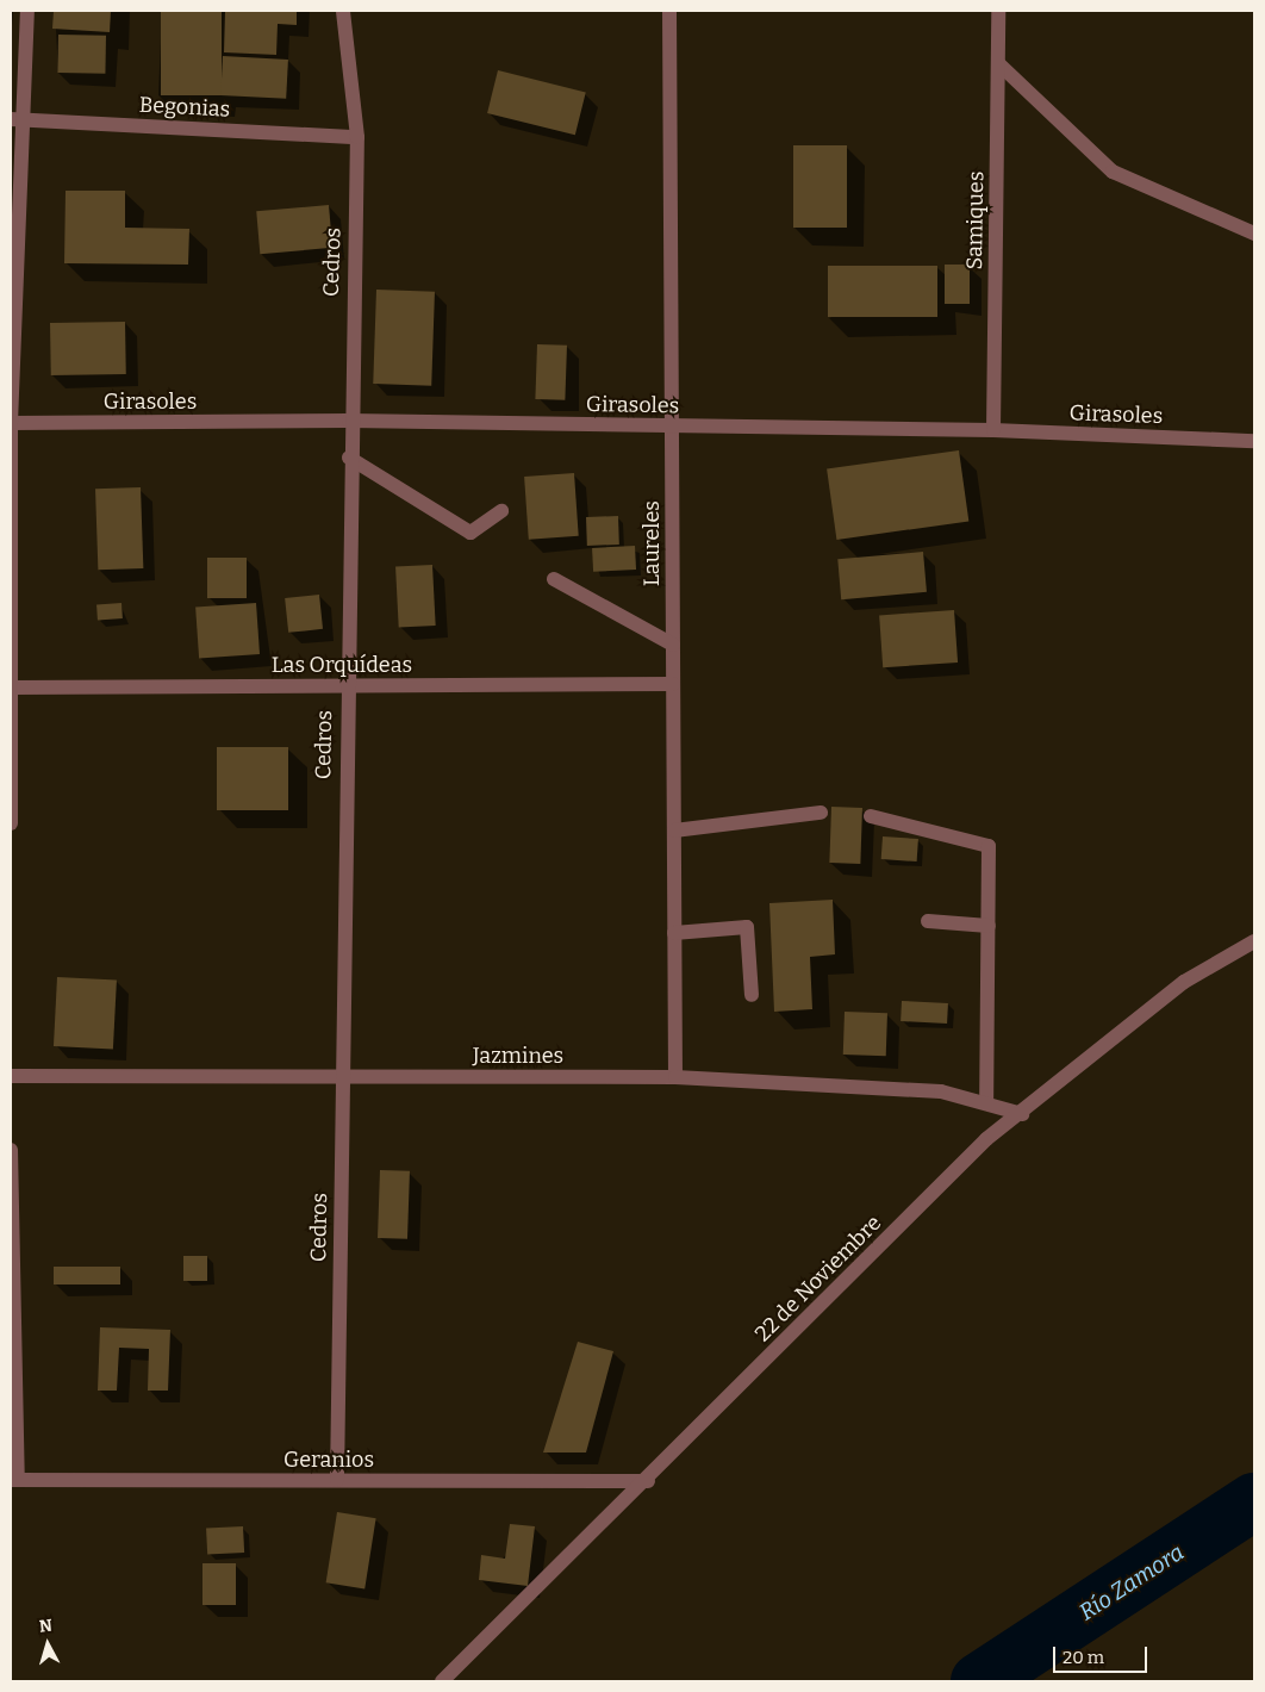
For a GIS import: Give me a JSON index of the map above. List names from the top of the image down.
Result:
{
  "streets": {
    "street": [
      "Begonias",
      "Samiques",
      "Cedros",
      "Girasoles",
      "Laureles",
      "Las Orquídeas",
      "Jazmines",
      "22 de Noviembre",
      "Geranios"
    ]
  },
  "crossings": [
    ["Begonias", "Cedros"],
    ["Samiques", "Girasoles"],
    ["Cedros", "Girasoles"],
    ["Cedros", "Las Orquídeas"],
    ["Cedros", "Jazmines"],
    ["Cedros", "Geranios"],
    ["Girasoles", "Laureles"],
    ["Laureles", "Las Orquídeas"],
    ["Laureles", "Jazmines"],
    ["Jazmines", "22 de Noviembre"],
    ["22 de Noviembre", "Geranios"]
  ],
  "water": ["Río Zamora"],
  "scale_bar": "20 m",
  "north": "top"
}
